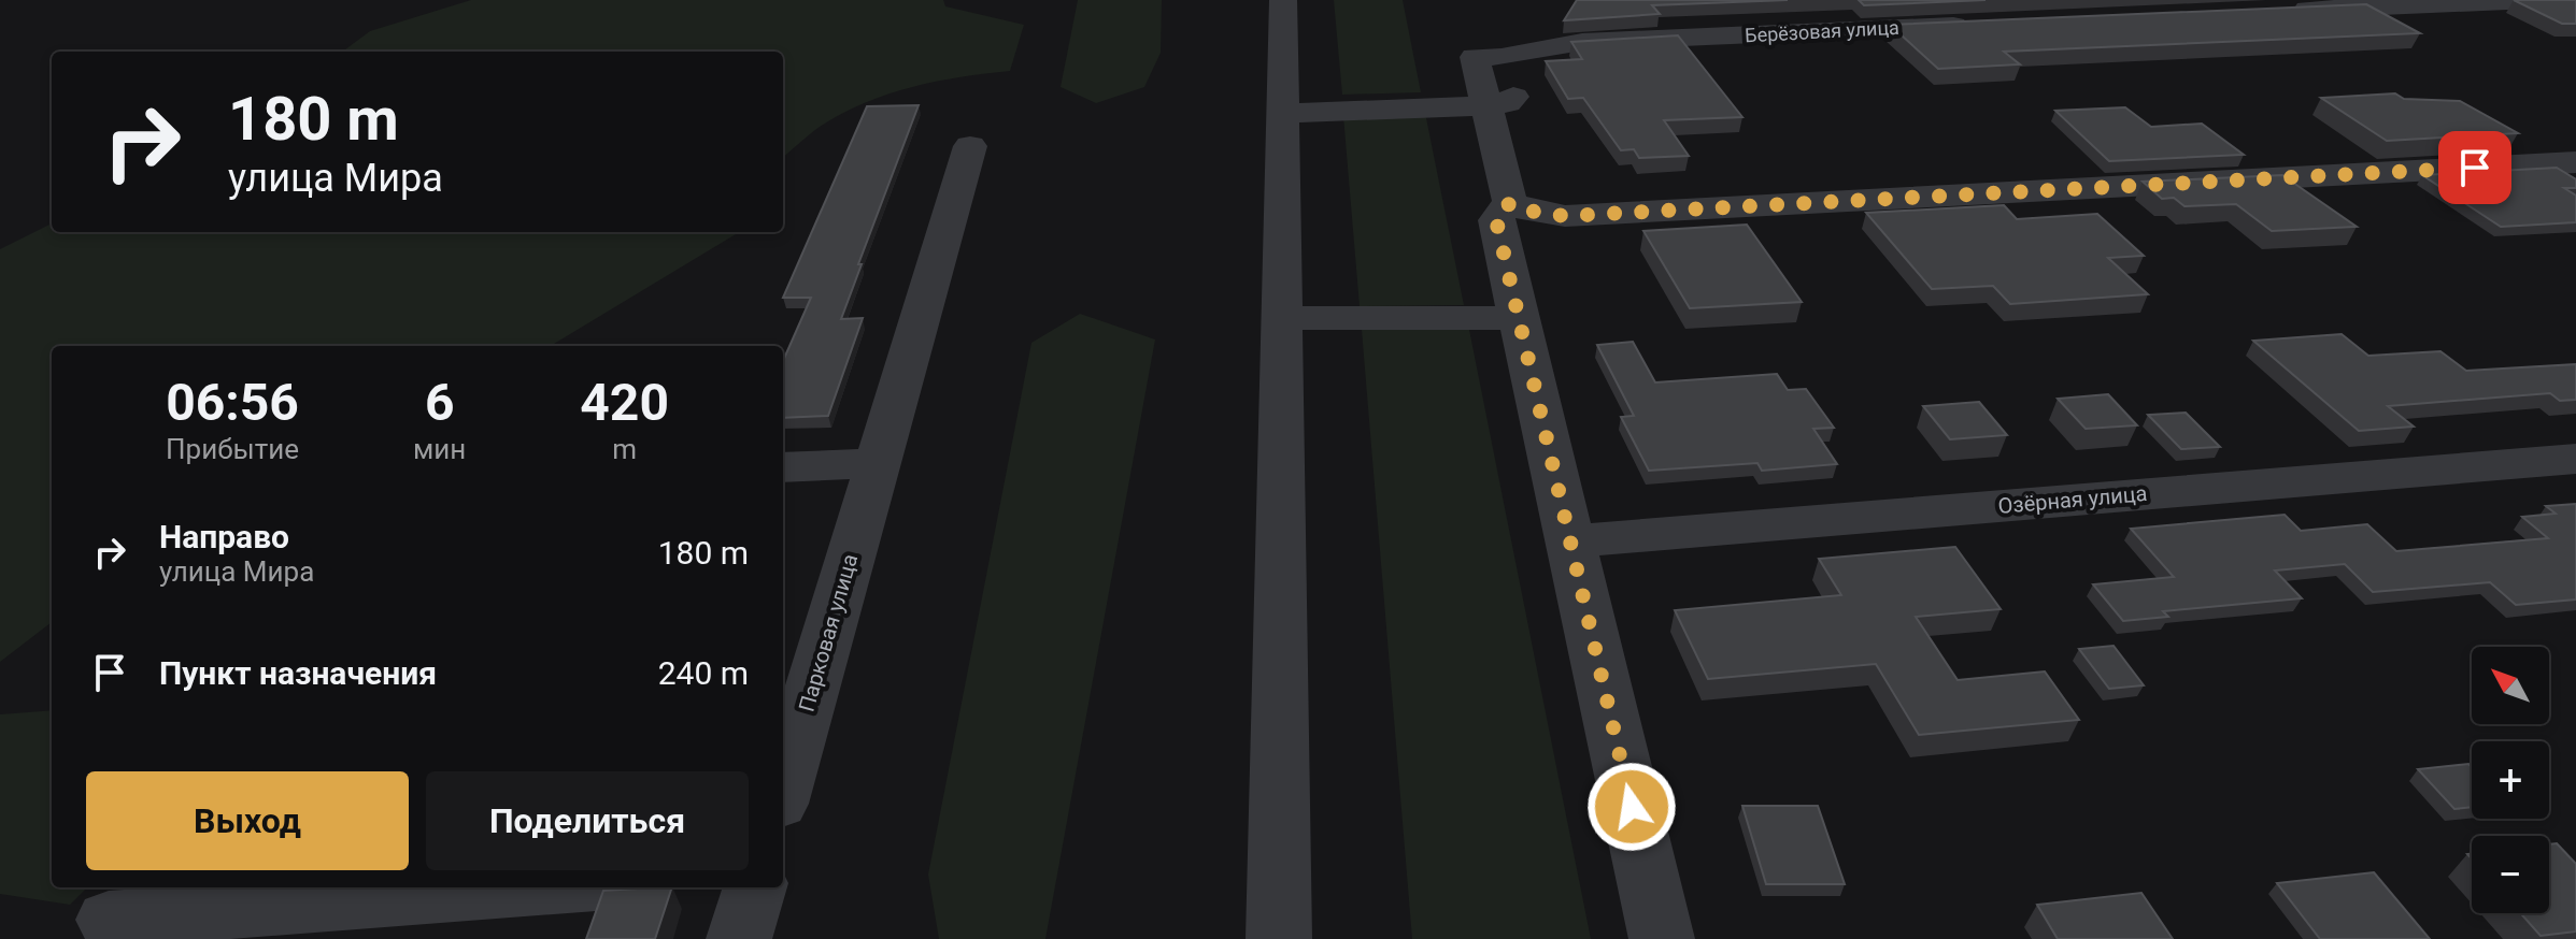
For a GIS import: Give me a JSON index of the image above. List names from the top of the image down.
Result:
{
  "streets": {
    "street": ["Берёзовая улица", "Озёрная улица", "Парковая улица"]
  },
  "north": "top left",
  "page": {
    "turn": ["180 m", "улица Мира"],
    "eta": [
      "06:56",
      "Прибытие",
      "6",
      "мин",
      "420",
      "m"
    ],
    "list": [
      {
        "name": "Направо",
        "note": "улица Мира",
        "value": "180 m"
      },
      {
        "name": "Пункт назначения",
        "value": "240 m"
      }
    ],
    "map_buttons": ["+", "−"],
    "buttons": ["Выход", "Поделиться"]
  }
}
